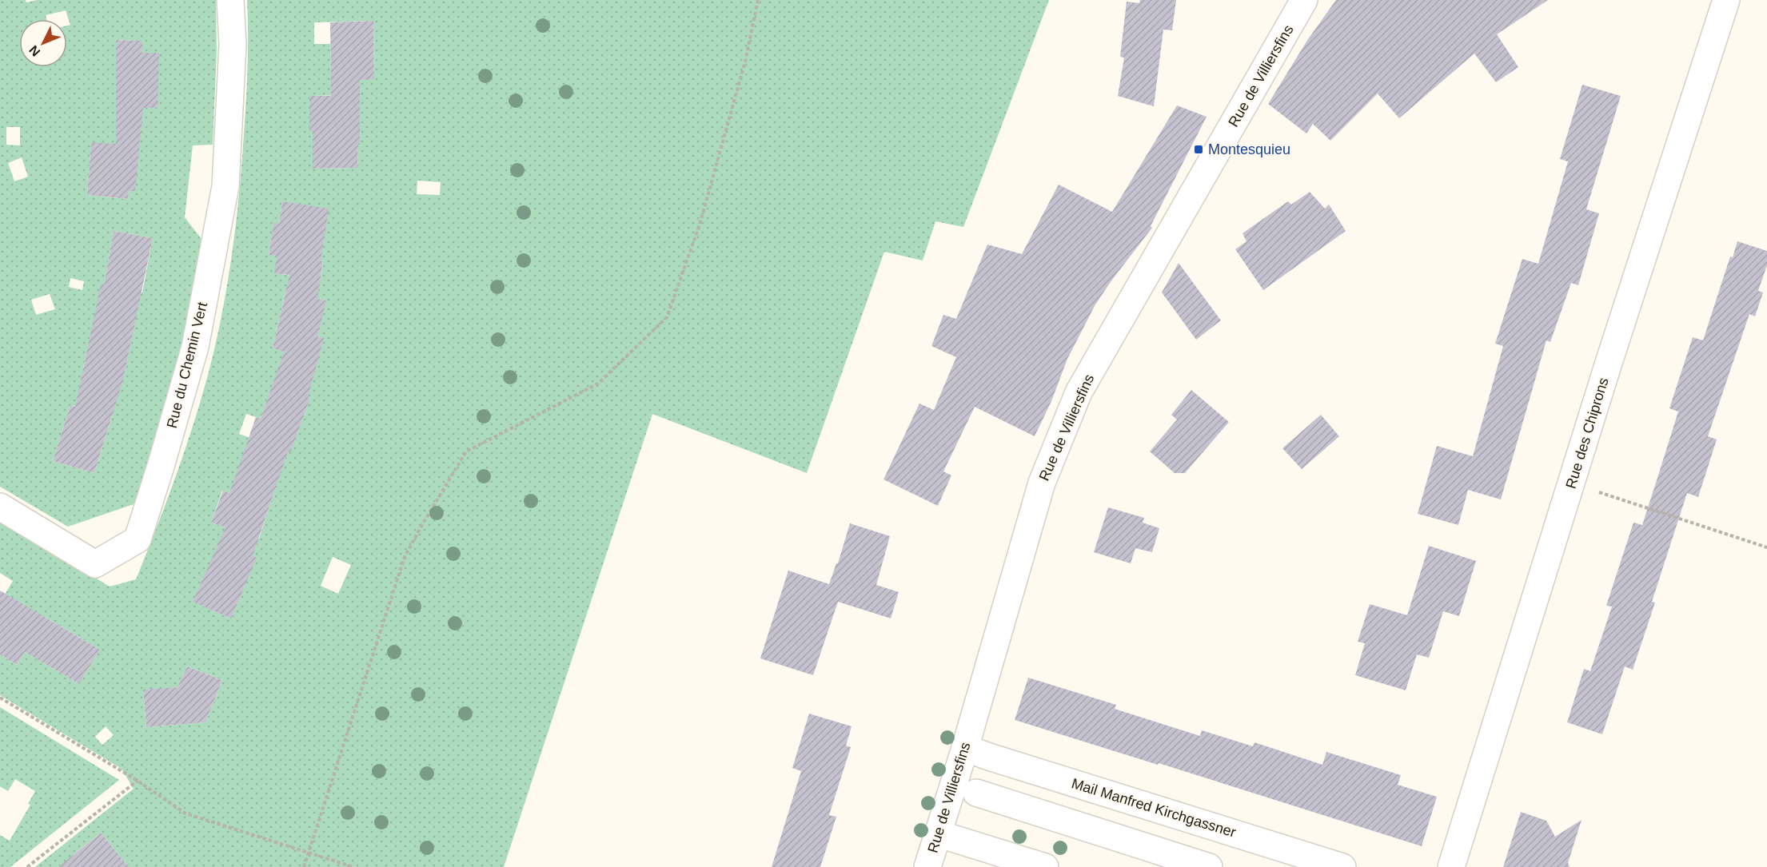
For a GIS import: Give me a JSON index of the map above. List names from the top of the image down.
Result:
{
  "streets": {
    "street": [
      "Rue de Villiersfins",
      "Rue du Chemin Vert",
      "Rue des Chiprons",
      "Mail Manfred Kirchgassner"
    ]
  },
  "crossings": [
    ["Rue de Villiersfins", "Mail Manfred Kirchgassner"]
  ],
  "places": {
    "transit": ["Montesquieu"]
  },
  "north": "bottom left"
}
